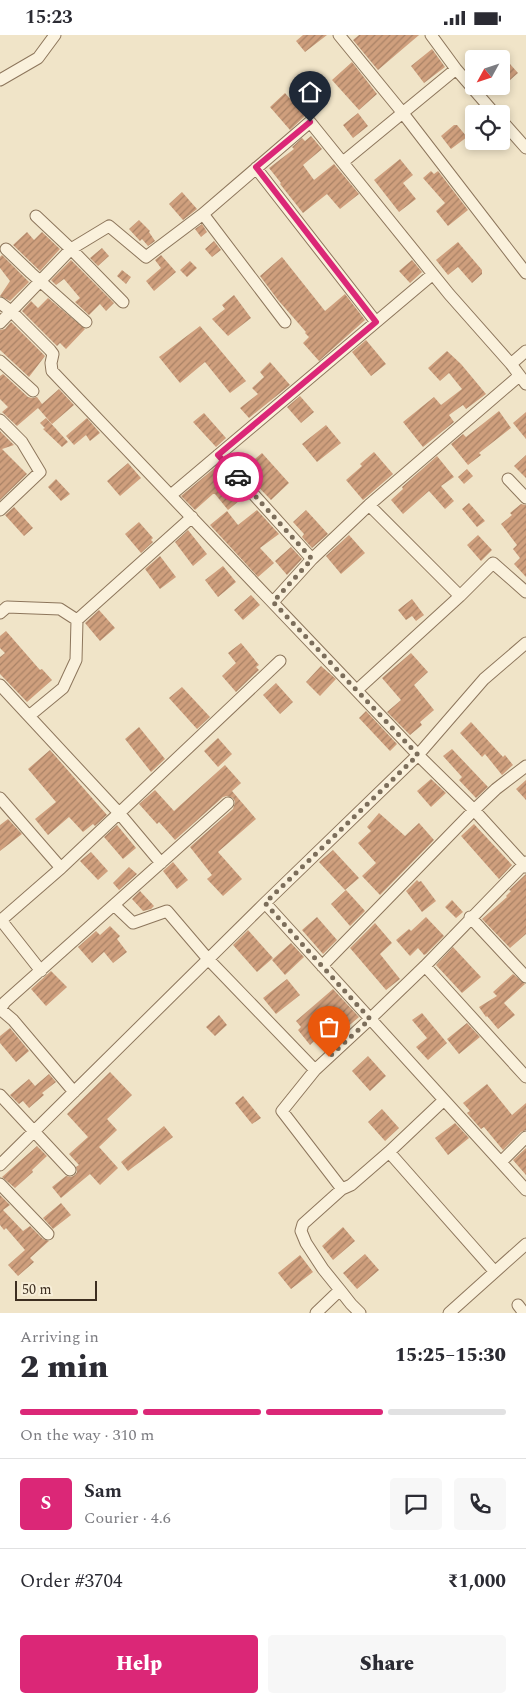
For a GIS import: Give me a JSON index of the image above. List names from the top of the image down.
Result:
{
  "scale_bar": "50 m",
  "north": "bottom left",
  "page": {
    "status": "15:23",
    "scale": "50 m",
    "heading": ["2 min", "Arriving in", "15:25–15:30"],
    "panel": [
      "Sam",
      "Courier · 4.6",
      "Order #3704",
      "₹1,000"
    ],
    "bar": "On the way · 310 m",
    "round": "S",
    "buttons": ["Help", "Share"]
  }
}
